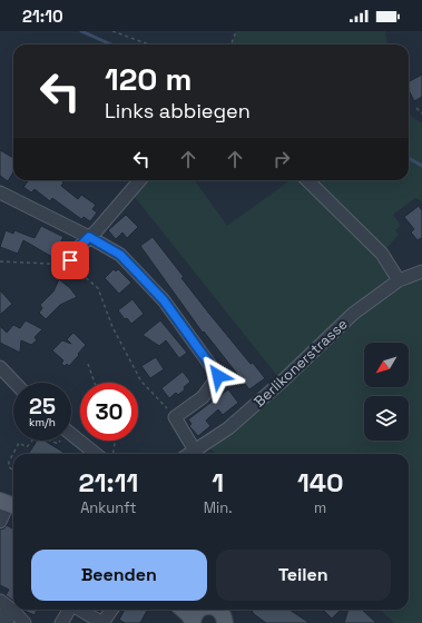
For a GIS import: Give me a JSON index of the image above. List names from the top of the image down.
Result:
{
  "streets": {
    "street": ["Berlikonerstrasse"]
  },
  "north": "bottom left",
  "page": {
    "status": "21:10",
    "turn": ["120 m", "Links abbiegen"],
    "speed": "25 km/h",
    "limit": "30",
    "eta": [
      "21:11",
      "Ankunft",
      "1",
      "Min.",
      "140",
      "m"
    ],
    "buttons": ["Beenden", "Teilen"]
  }
}
